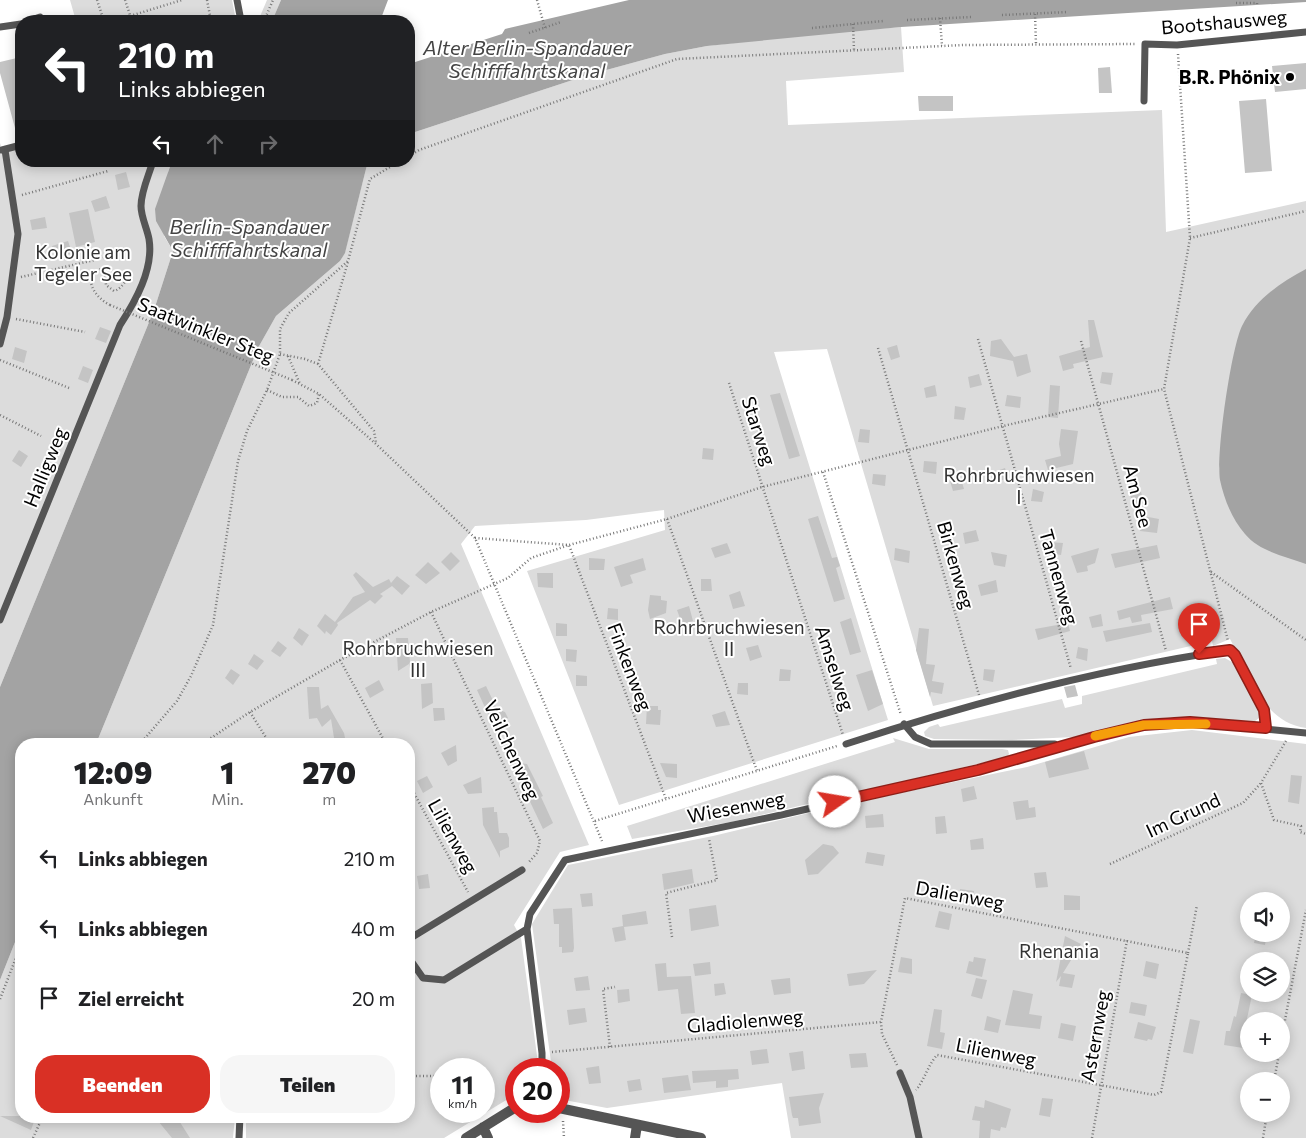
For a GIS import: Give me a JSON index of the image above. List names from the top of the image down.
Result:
{
  "streets": {
    "lane": ["Bootshausweg", "Halligweg", "Wiesenweg"],
    "path": [
      "Saatwinkler Steg",
      "Starweg",
      "Am See",
      "Birkenweg",
      "Tannenweg",
      "Finkenweg",
      "Amselweg",
      "Veilchenweg",
      "Im Grund",
      "Lilienweg",
      "Dalienweg",
      "Gladiolenweg",
      "Asternweg"
    ]
  },
  "crossings": [
    ["Saatwinkler Steg", "Halligweg"],
    ["Starweg", "Amselweg"],
    ["Wiesenweg", "Im Grund"],
    ["Wiesenweg", "Gladiolenweg"],
    ["Lilienweg", "Asternweg"],
    ["Dalienweg", "Gladiolenweg"],
    ["Dalienweg", "Asternweg"]
  ],
  "water": ["Alter Berlin-Spandauer Schifffahrtskanal", "Berlin-Spandauer Schifffahrtskanal"],
  "parks": [
    "Kolonie am Tegeler See",
    "Rohrbruchwiesen I",
    "Rohrbruchwiesen II",
    "Rohrbruchwiesen III",
    "Rhenania"
  ],
  "places": ["B.R. Phönix"],
  "page": {
    "turn": ["210 m", "Links abbiegen"],
    "eta": [
      "12:09",
      "Ankunft",
      "1",
      "Min.",
      "270",
      "m"
    ],
    "list": [
      {
        "name": "Links abbiegen",
        "value": "210 m"
      },
      {
        "name": "Links abbiegen",
        "value": "40 m"
      },
      {
        "name": "Ziel erreicht",
        "value": "20 m"
      }
    ],
    "map_buttons": ["+", "−"],
    "buttons": ["Beenden", "Teilen"],
    "speed": "11 km/h",
    "limit": "20"
  }
}
